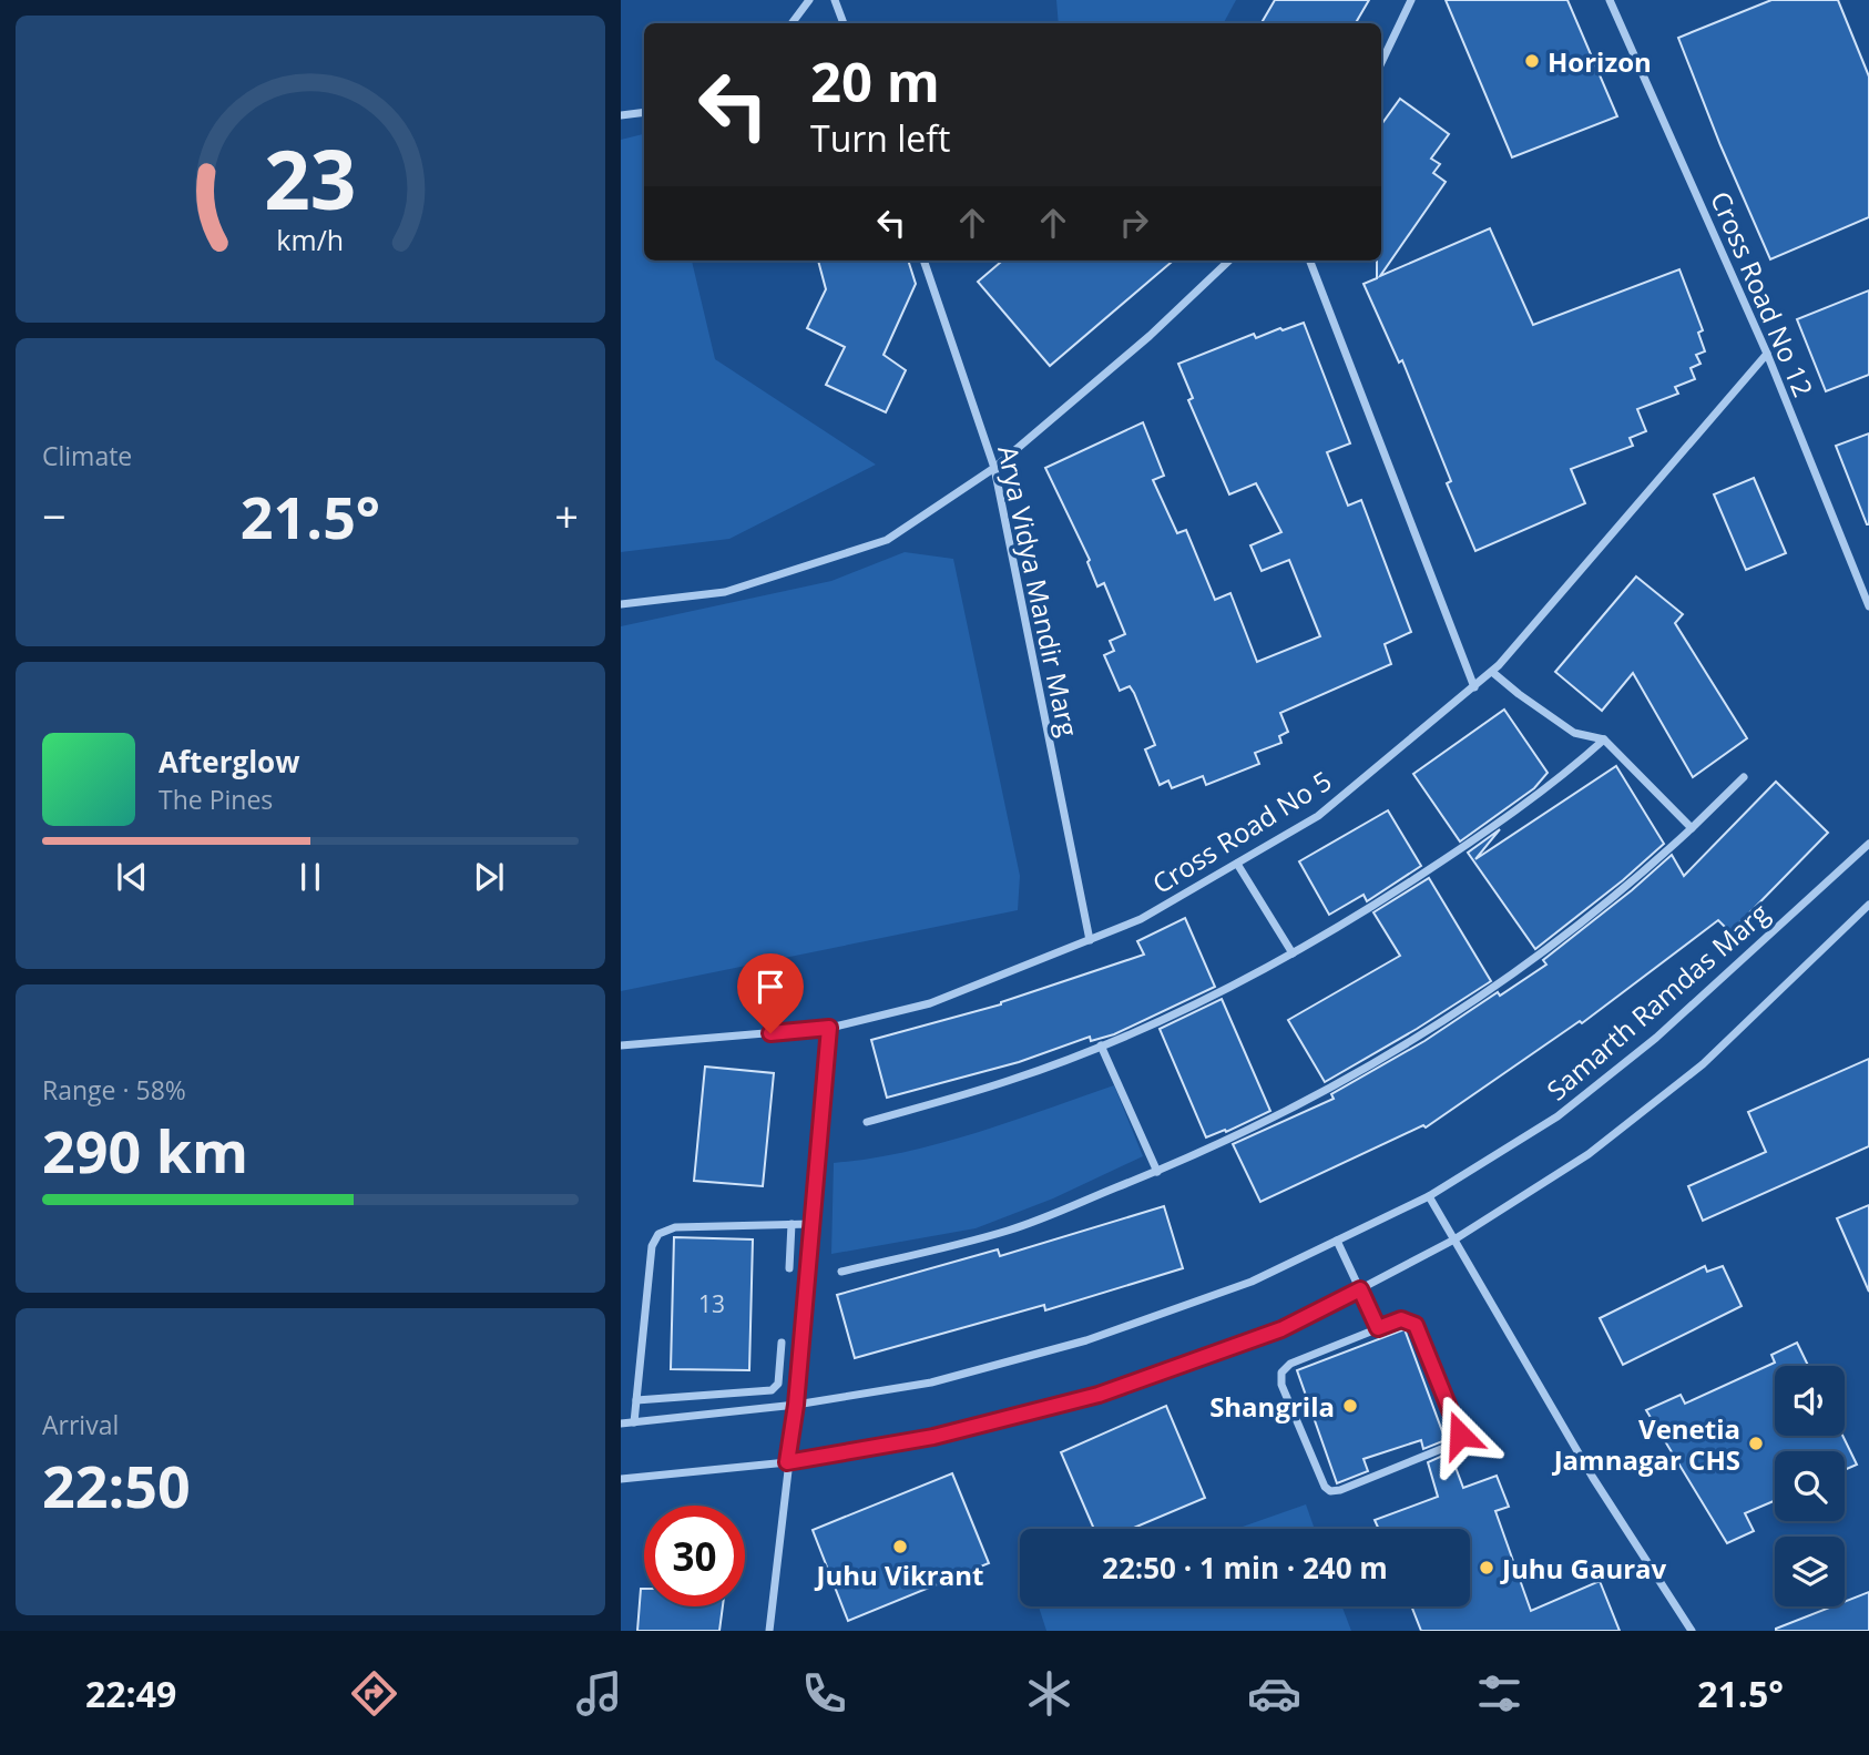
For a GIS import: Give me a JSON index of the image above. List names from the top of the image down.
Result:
{
  "streets": {
    "street": [
      "Cross Road No 12",
      "Arya Vidya Mandir Marg",
      "Cross Road No 5",
      "Samarth Ramdas Marg"
    ]
  },
  "crossings": [
    ["Cross Road No 12", "Cross Road No 5"],
    ["Arya Vidya Mandir Marg", "Cross Road No 5"]
  ],
  "places": [
    "Horizon",
    "Shangrila",
    "Venetia Jamnagar CHS",
    "Juhu Vikrant",
    "Juhu Gaurav"
  ],
  "house_numbers": ["13"],
  "page": {
    "turn": ["20 m", "Turn left"],
    "tile": [
      "Climate",
      ["Range · 58%", "290 km"],
      ["Arrival", "22:50"]
    ],
    "heat": ["−", "21.5°", "+"],
    "song": ["Afterglow", "The Pines"],
    "limit": "30",
    "trip": "22:50 · 1 min · 240 m",
    "tabs": ["22:49", "21.5°"],
    "gauge": ["23", "km/h"]
  }
}
